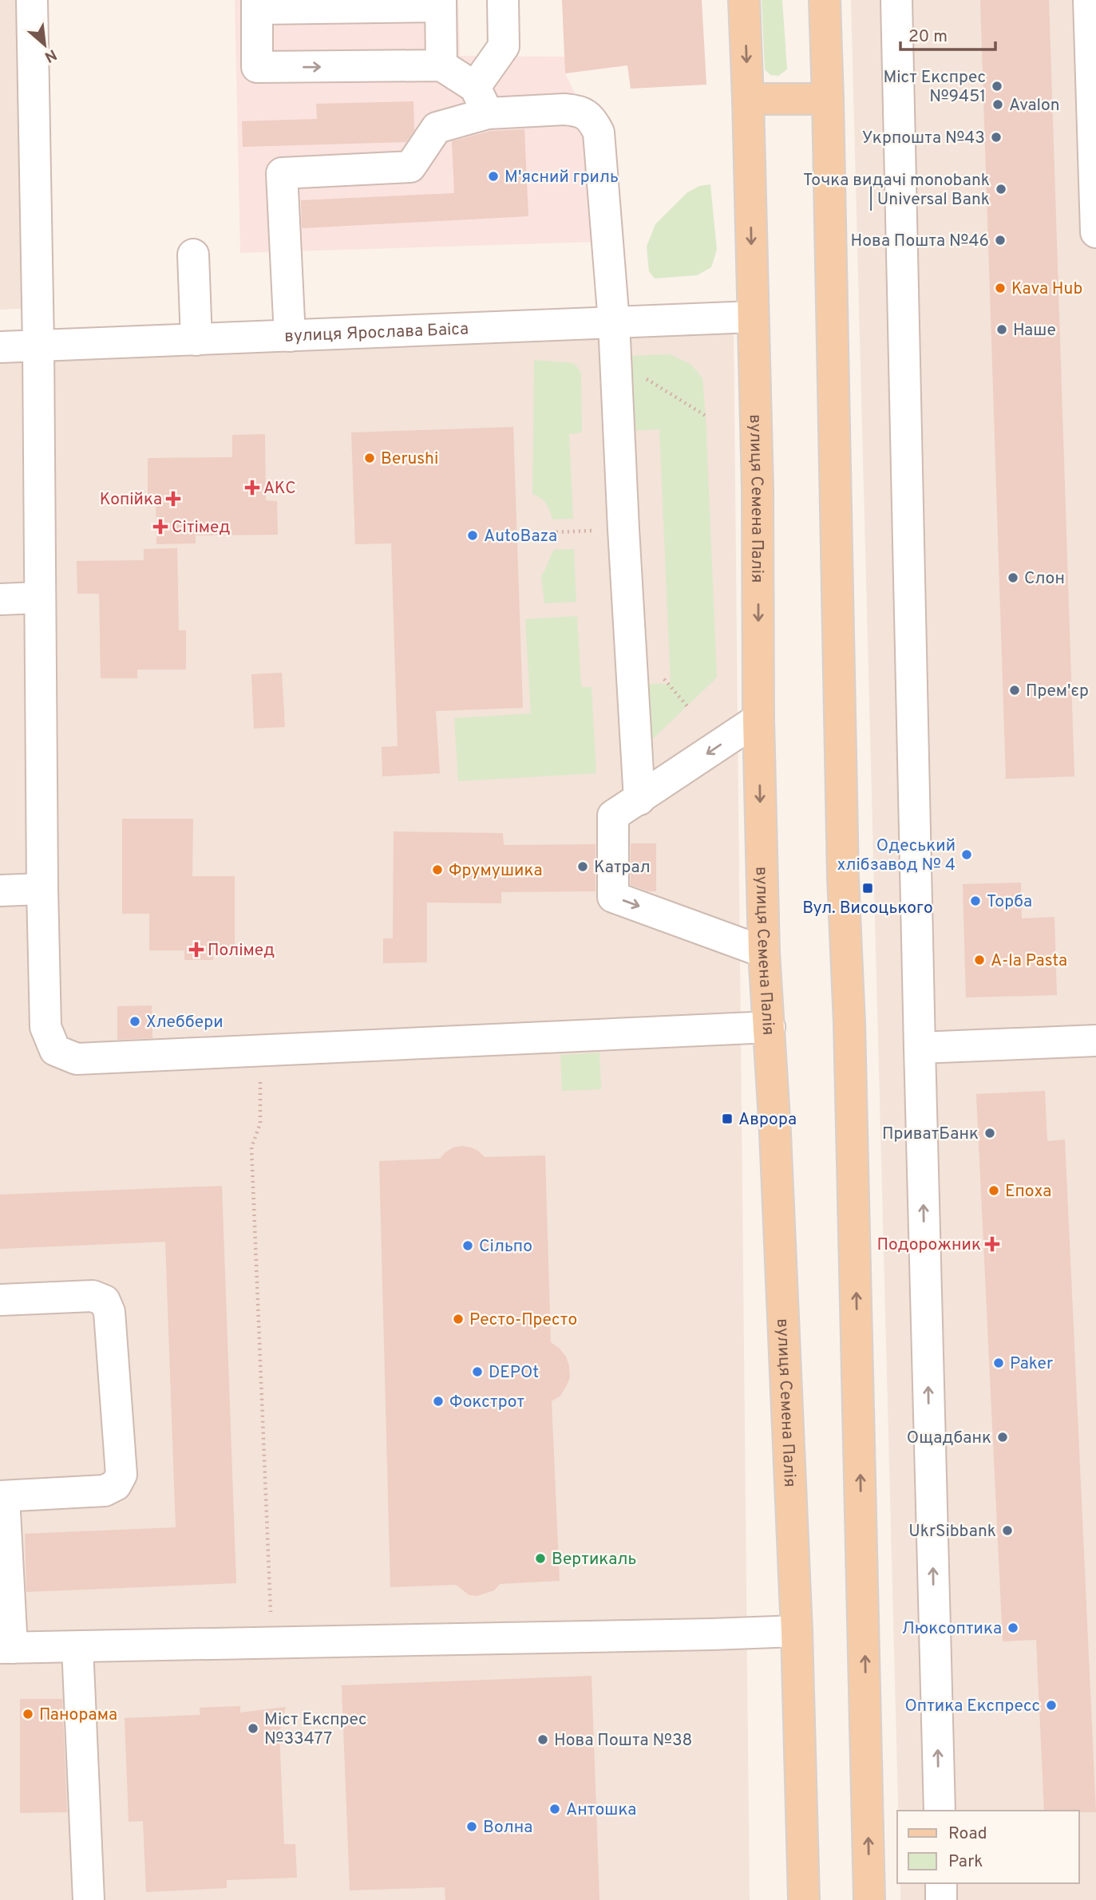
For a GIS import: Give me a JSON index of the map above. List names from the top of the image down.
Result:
{
  "streets": {
    "main road": ["вулиця Семена Палія"],
    "street": ["вулиця Ярослава Баіса"]
  },
  "crossings": [
    ["вулиця Ярослава Баіса", "вулиця Семена Палія"]
  ],
  "places": {
    "other": [
      "Міст Експрес №9451",
      "Avalon",
      "Укрпошта №43",
      "М'ясний гриль",
      "Точка видачі monobank | Universal Bank",
      "Нова Пошта №46",
      "Kava Hub",
      "Наше",
      "Berushi",
      "AutoBaza",
      "Слон",
      "Прем'єр",
      "Одеський хлібзавод № 4",
      "Катрал",
      "Фрумушика",
      "Торба",
      "A-la Pasta",
      "Хлеббери",
      "ПриватБанк",
      "Епоха",
      "Сільпо",
      "Ресто-Престо",
      "Paker",
      "DEPOt",
      "Фокстрот",
      "Ощадбанк",
      "UkrSibbank",
      "Вертикаль",
      "Люксоптика",
      "Оптика Експресс",
      "Панорама",
      "Міст Експрес №33477",
      "Нова Пошта №38",
      "Антошка",
      "Волна"
    ],
    "health": [
      "АКС",
      "Копійка",
      "Сітімед",
      "Полімед",
      "Подорожник"
    ],
    "transit": ["Вул. Висоцького", "Аврора"]
  },
  "legend": ["Road", "Park"],
  "scale_bar": "20 m",
  "north": "bottom right"
}
